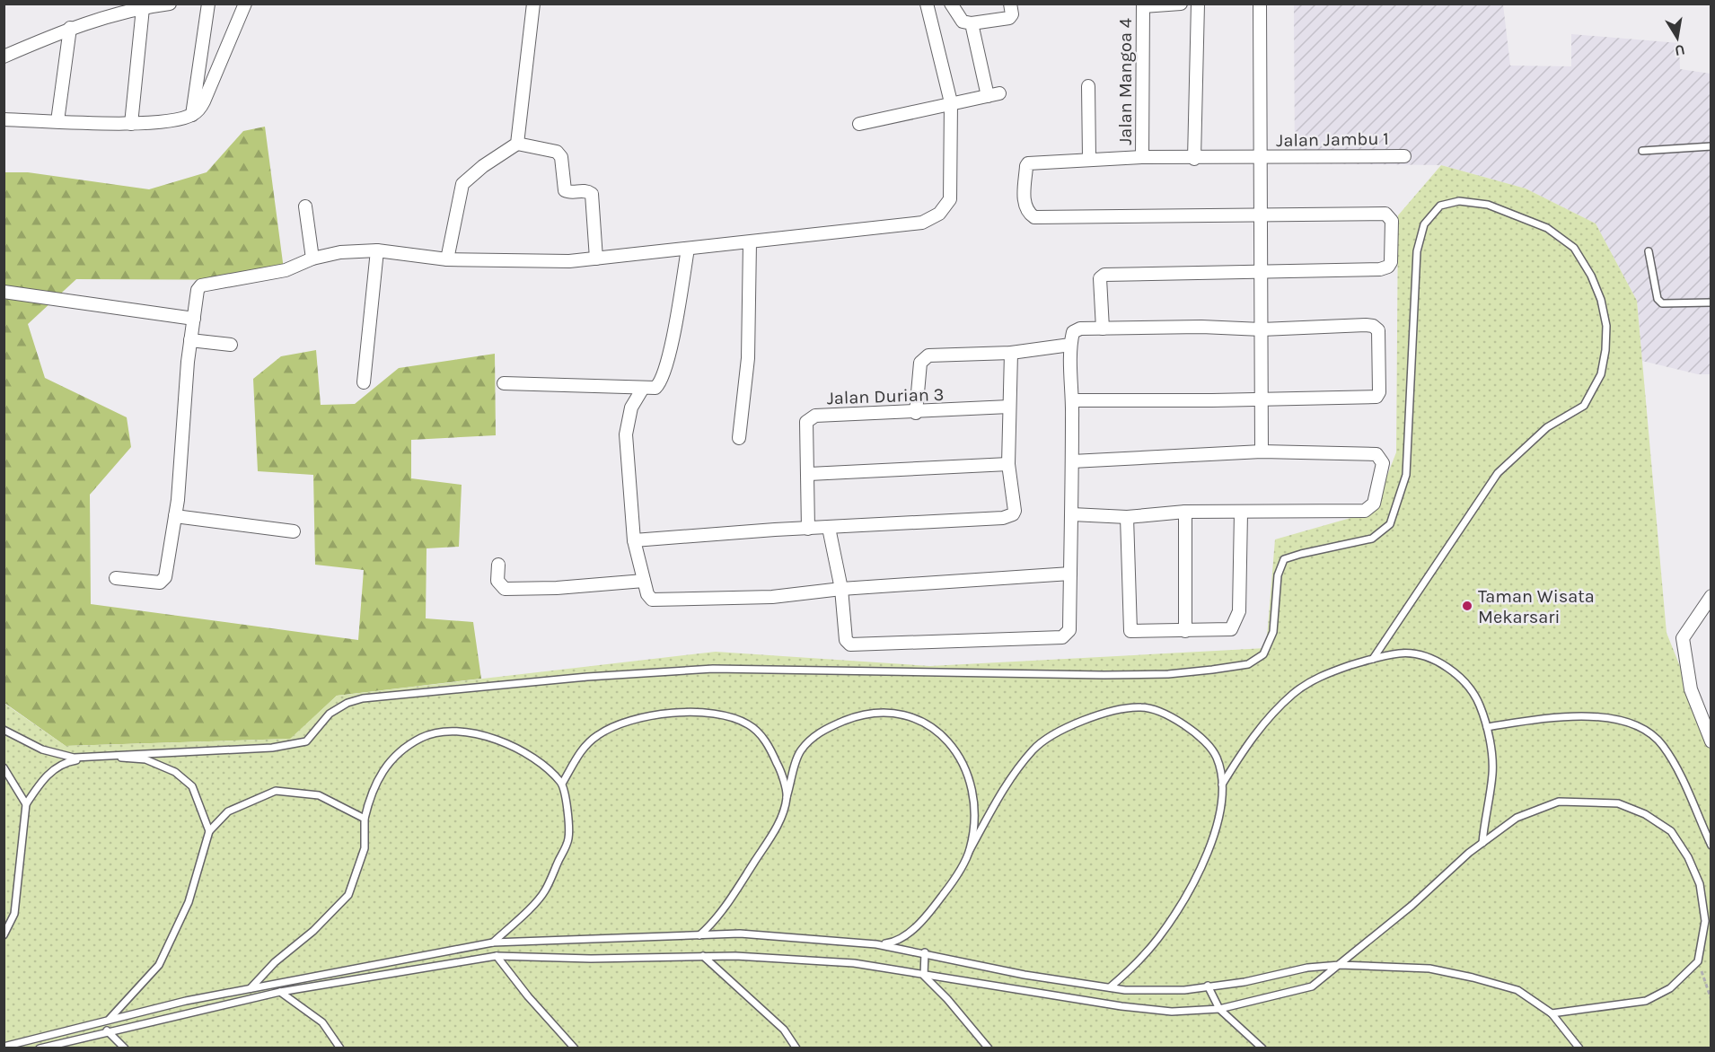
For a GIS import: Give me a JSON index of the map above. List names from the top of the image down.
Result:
{
  "streets": {
    "street": ["Jalan Mangoa 4", "Jalan Jambu 1", "Jalan Durian 3"]
  },
  "crossings": [
    ["Jalan Mangoa 4", "Jalan Jambu 1"]
  ],
  "places": ["Taman Wisata Mekarsari"],
  "north": "bottom"
}
